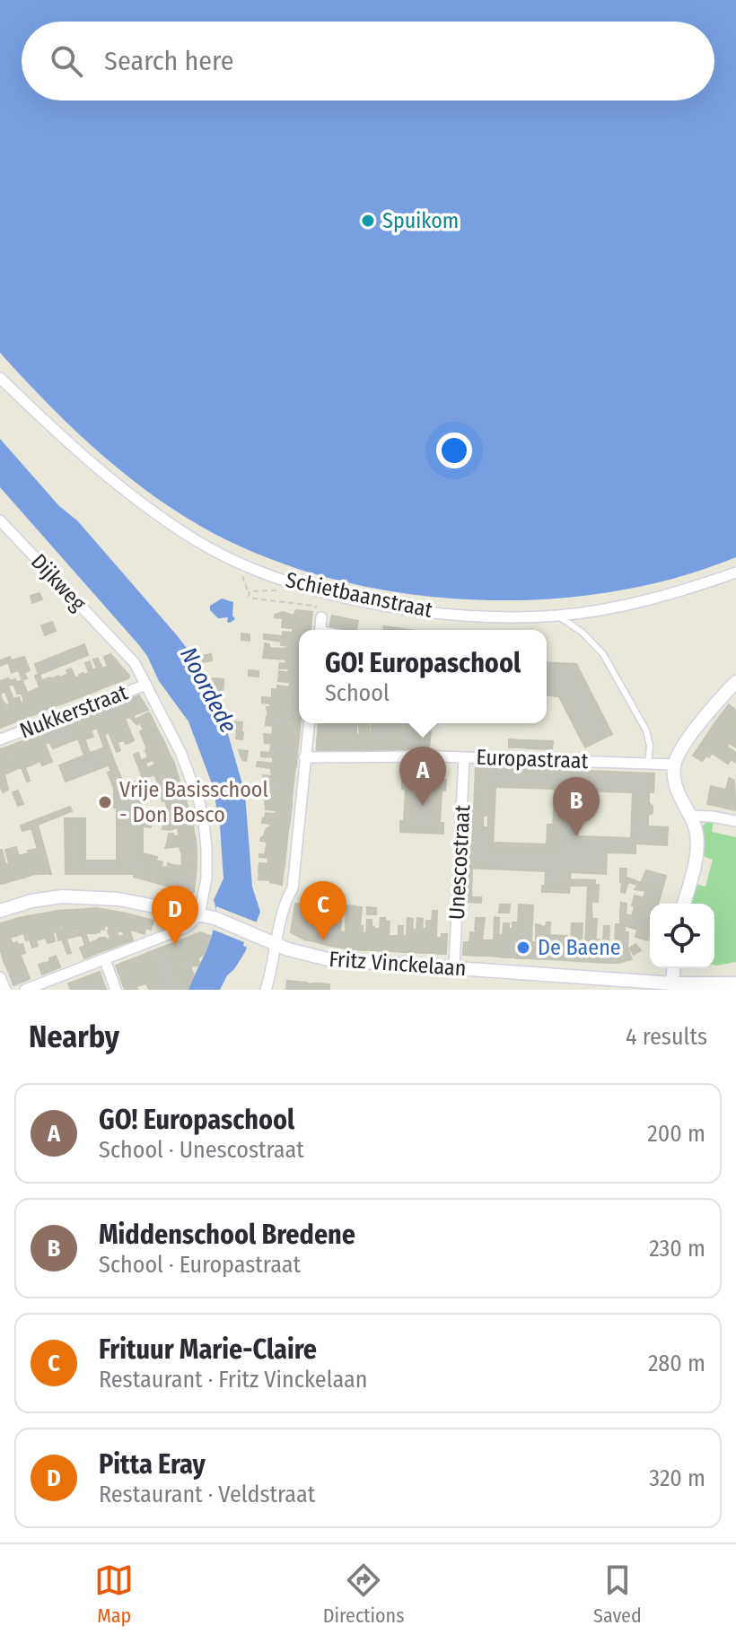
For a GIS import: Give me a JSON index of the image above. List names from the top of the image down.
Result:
{
  "streets": {
    "street": [
      "Dijkweg",
      "Schietbaanstraat",
      "Nukkerstraat",
      "Europastraat",
      "Unescostraat",
      "Fritz Vinckelaan"
    ]
  },
  "crossings": [
    ["Dijkweg", "Nukkerstraat"],
    ["Nukkerstraat", "Fritz Vinckelaan"],
    ["Europastraat", "Unescostraat"],
    ["Unescostraat", "Fritz Vinckelaan"]
  ],
  "water": ["Noordede"],
  "places": ["Spuikom", "Vrije Basisschool - Don Bosco", "De Baene"],
  "page": {
    "search": "Search here",
    "popup": ["GO! Europaschool", "School"],
    "pins": [
      "A",
      "B",
      "C",
      "D"
    ],
    "heading": ["Nearby", "4 results"],
    "list": [
      {
        "mark": "A",
        "name": "GO! Europaschool",
        "note": "School · Unescostraat",
        "value": "200 m"
      },
      {
        "mark": "B",
        "name": "Middenschool Bredene",
        "note": "School · Europastraat",
        "value": "230 m"
      },
      {
        "mark": "C",
        "name": "Frituur Marie-Claire",
        "note": "Restaurant · Fritz Vinckelaan",
        "value": "280 m"
      },
      {
        "mark": "D",
        "name": "Pitta Eray",
        "note": "Restaurant · Veldstraat",
        "value": "320 m"
      }
    ],
    "nav": ["Map", "Directions", "Saved"]
  }
}
